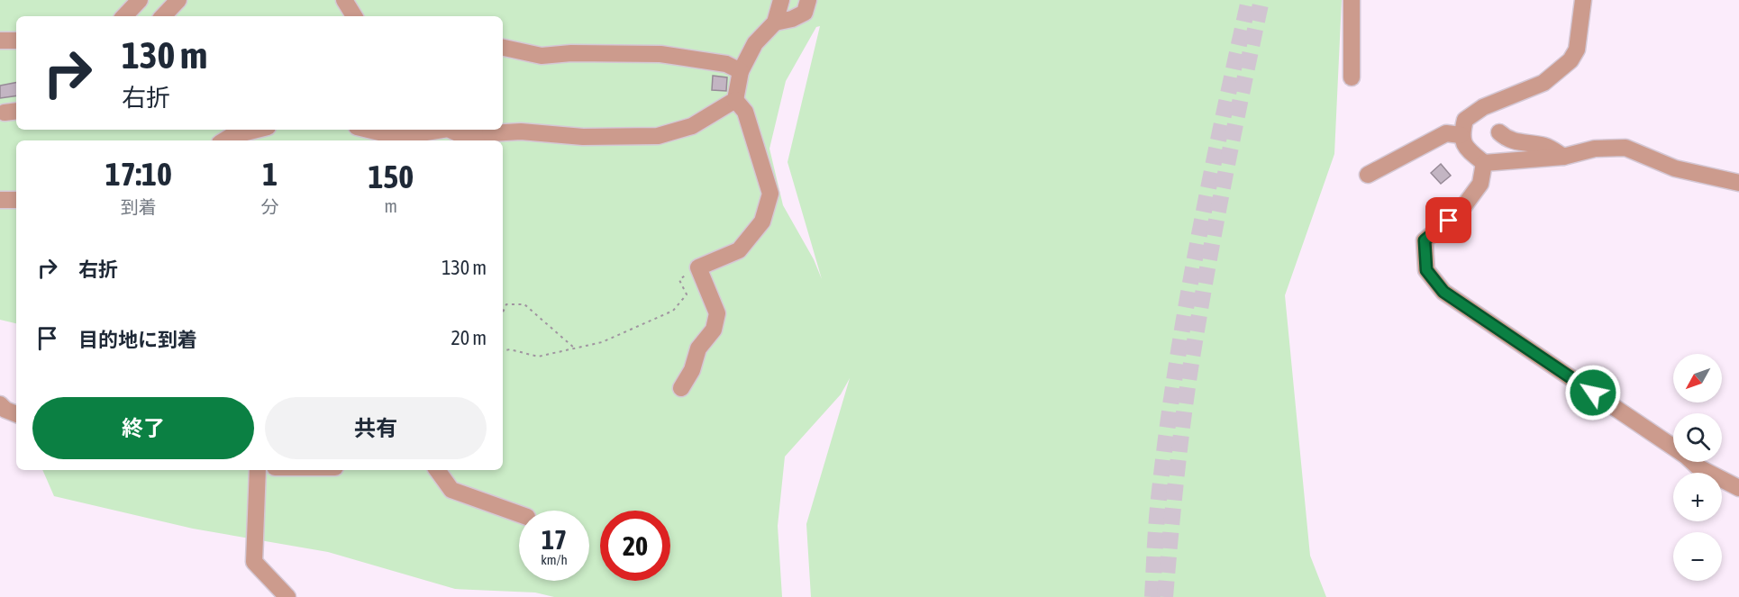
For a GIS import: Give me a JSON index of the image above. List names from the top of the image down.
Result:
{
  "north": "bottom left",
  "page": {
    "turn": ["130 m", "右折"],
    "eta": [
      "17:10",
      "到着",
      "1",
      "分",
      "150",
      "m"
    ],
    "list": [
      {
        "name": "右折",
        "value": "130 m"
      },
      {
        "name": "目的地に到着",
        "value": "20 m"
      }
    ],
    "map_buttons": ["+", "−"],
    "buttons": ["終了", "共有"],
    "speed": "17 km/h",
    "limit": "20"
  }
}
